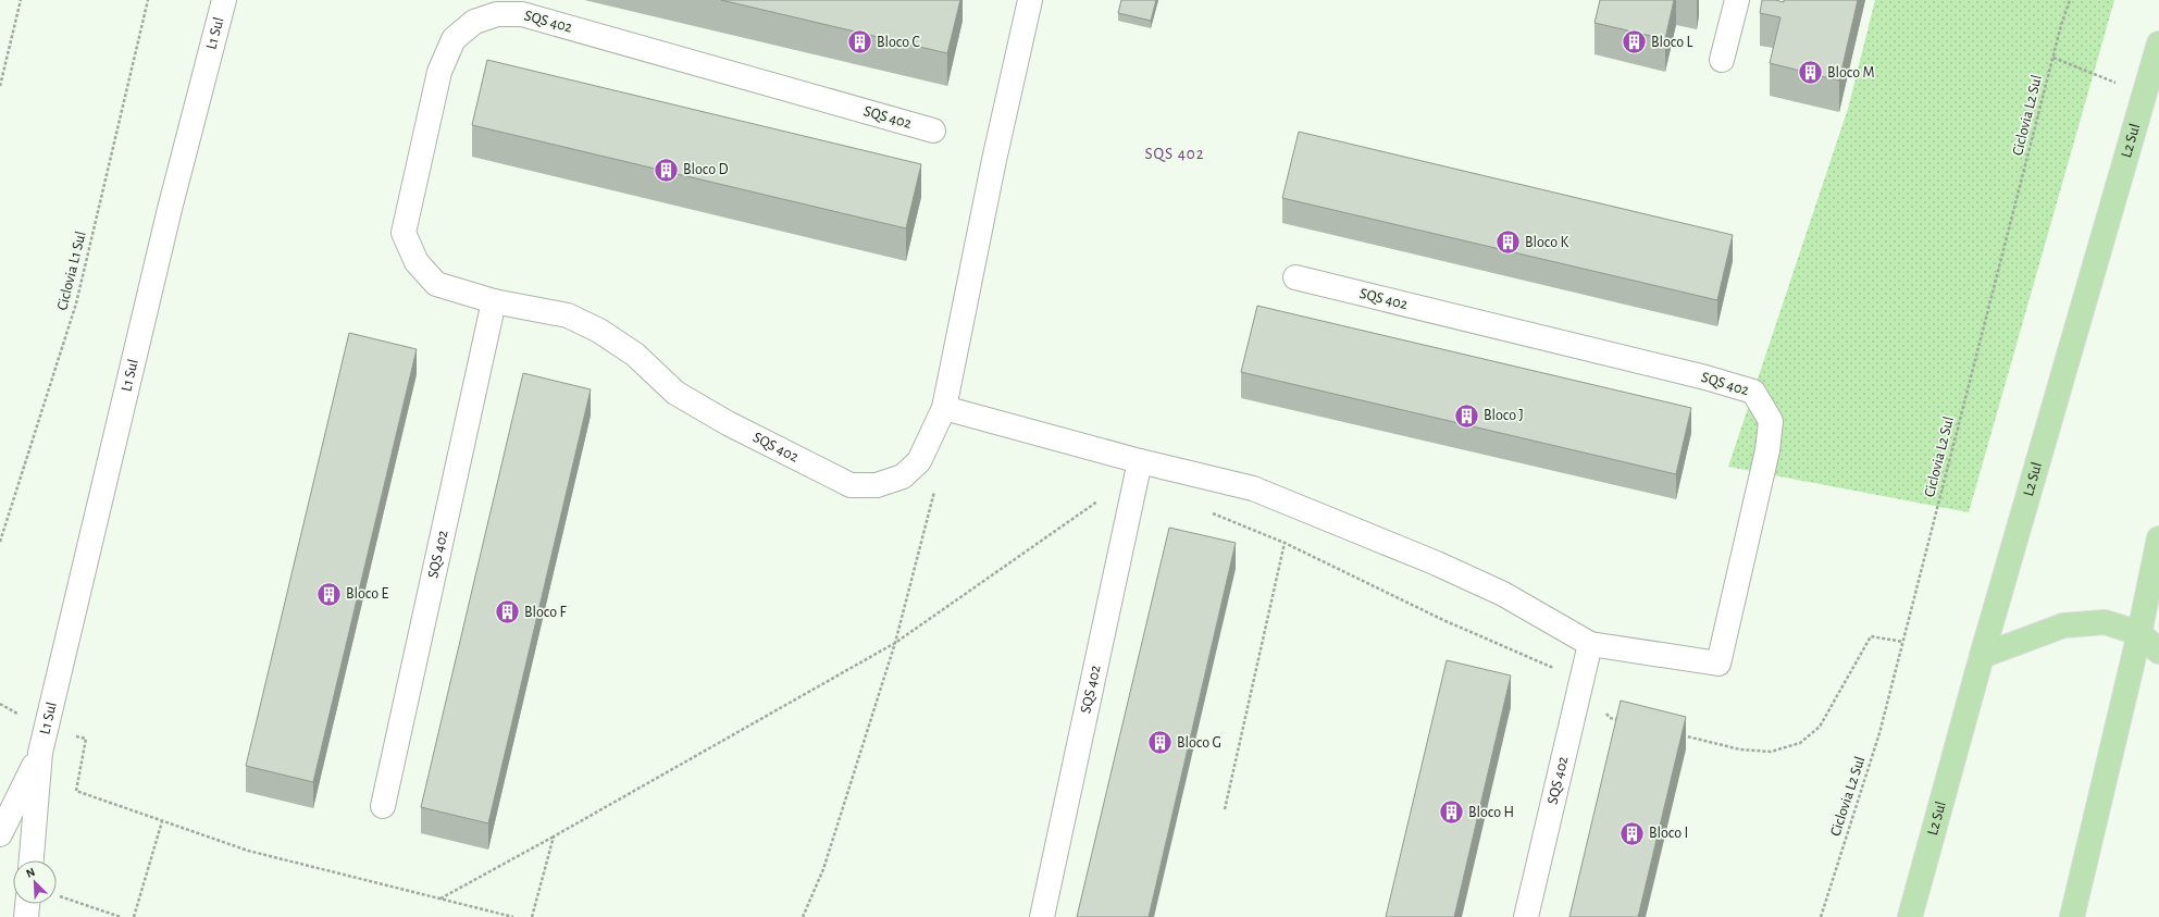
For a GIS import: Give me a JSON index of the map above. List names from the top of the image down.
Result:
{
  "streets": {
    "main road": ["L2 Sul"],
    "street": ["SQS 402", "L1 Sul"],
    "path": ["Ciclovia L2 Sul", "Ciclovia L1 Sul"]
  },
  "districts": ["SQS 402"],
  "places": {
    "building": [
      "Bloco C",
      "Bloco L",
      "Bloco M",
      "Bloco D",
      "Bloco K",
      "Bloco J",
      "Bloco E",
      "Bloco F",
      "Bloco G",
      "Bloco H",
      "Bloco I"
    ]
  },
  "north": "top left"
}
